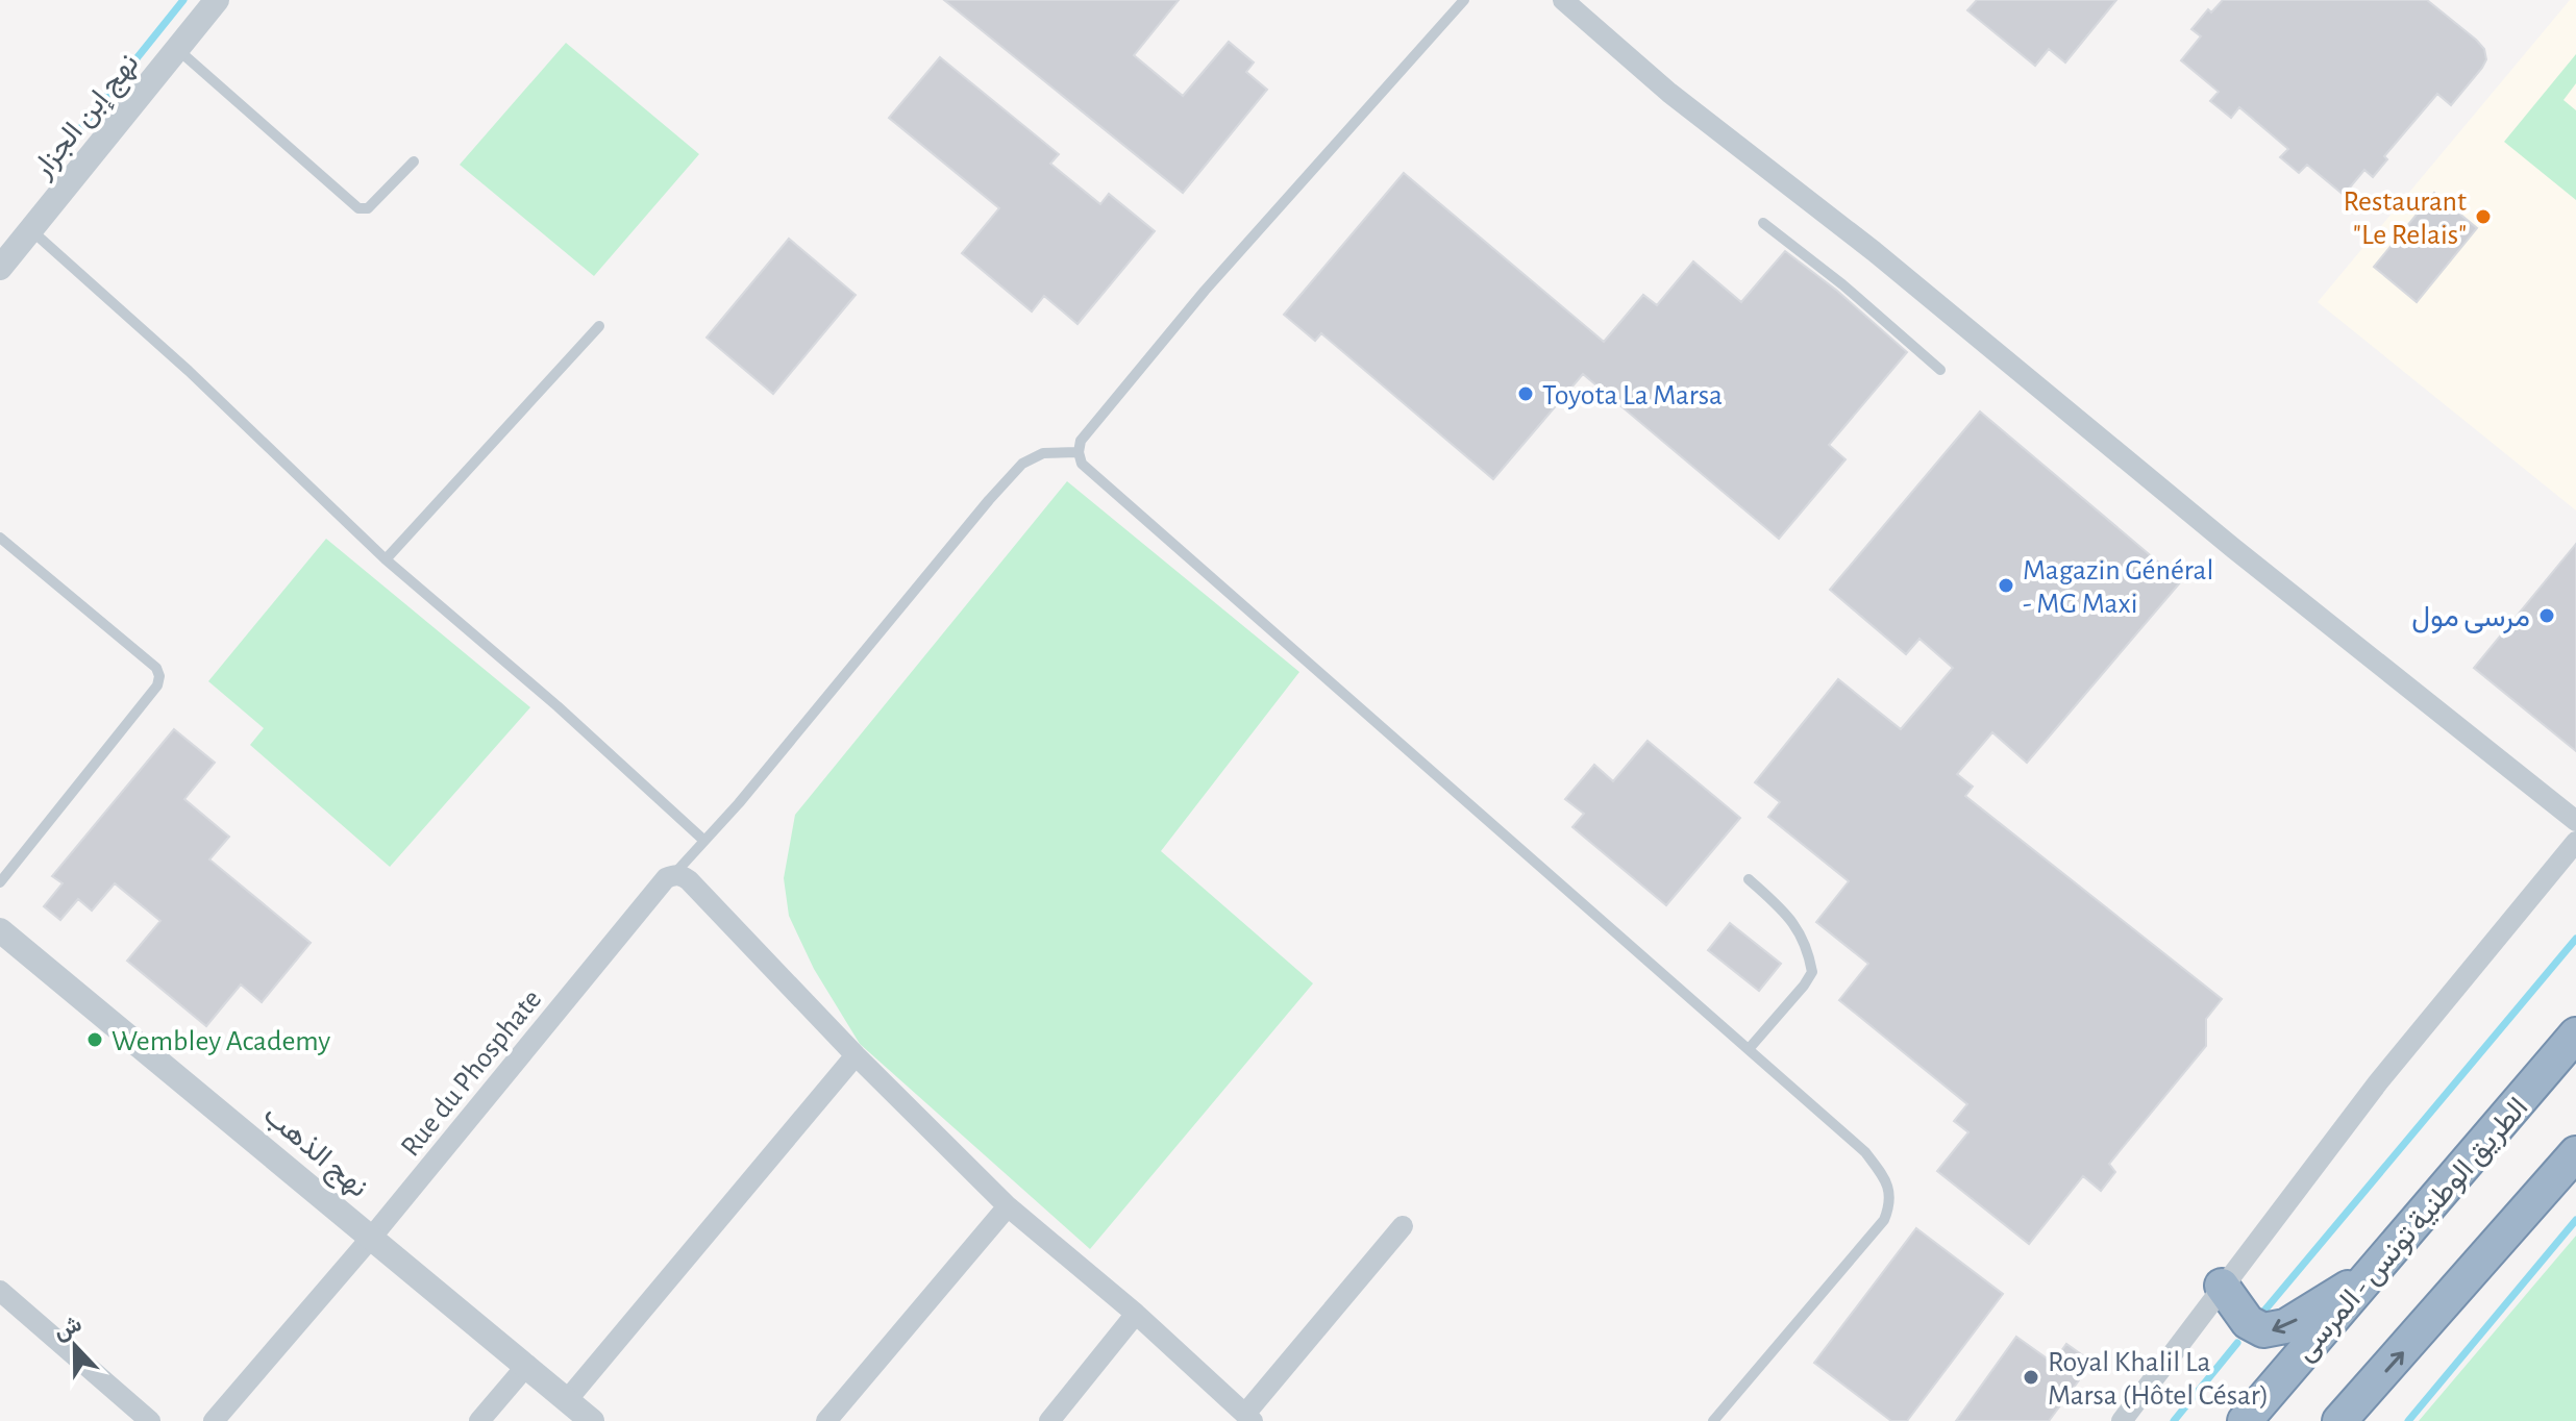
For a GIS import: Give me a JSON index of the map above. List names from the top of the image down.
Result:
{
  "streets": {
    "highway": ["الطريق الوطنية تونس - المرسى"],
    "street": ["نهج إبن الجزار", "Rue du Phosphate", "نهج الذهب"]
  },
  "crossings": [
    ["Rue du Phosphate", "نهج الذهب"]
  ],
  "places": [
    "Restaurant \"Le Relais\"",
    "Toyota La Marsa",
    "Magazin Général - MG Maxi",
    "مرسى مول",
    "Wembley Academy",
    "Royal Khalil La Marsa (Hôtel César)"
  ],
  "north": "top"
}
